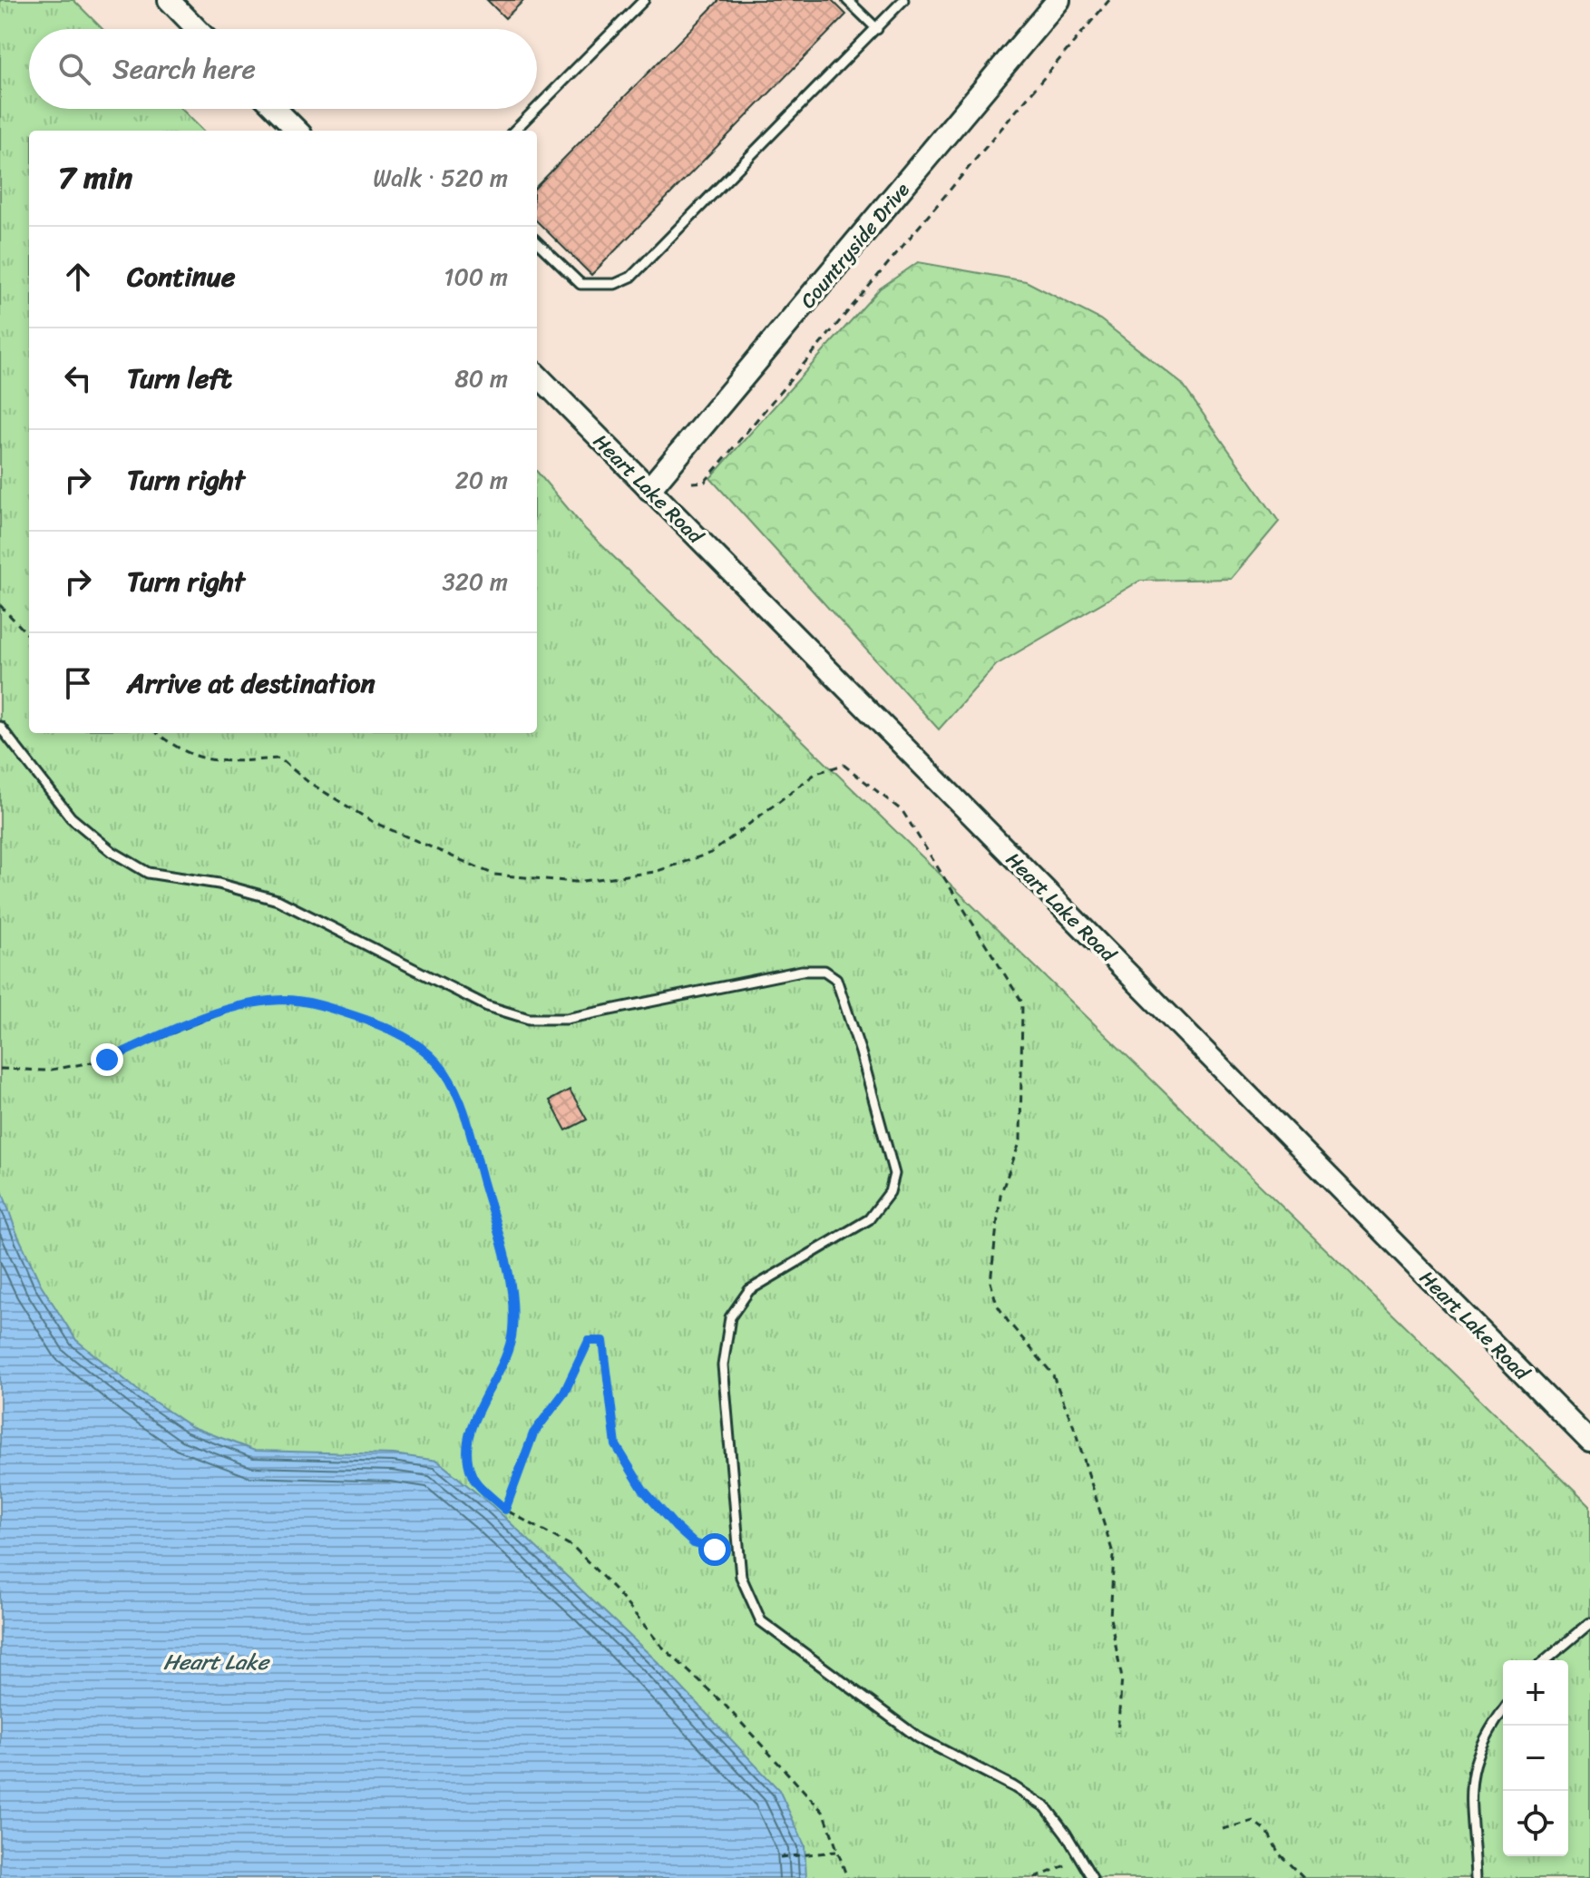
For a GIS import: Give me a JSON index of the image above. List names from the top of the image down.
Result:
{
  "streets": {
    "main road": ["Countryside Drive"],
    "street": ["Heart Lake Road"]
  },
  "crossings": [
    ["Countryside Drive", "Heart Lake Road"]
  ],
  "water": ["Heart Lake"],
  "page": {
    "search": "Search here",
    "heading": ["7 min", "Walk · 520 m"],
    "list": [
      ["Continue", "100 m"],
      ["Turn left", "80 m"],
      ["Turn right", "20 m"],
      ["Turn right", "320 m"],
      "Arrive at destination"
    ],
    "map_buttons": ["+", "−"]
  }
}
